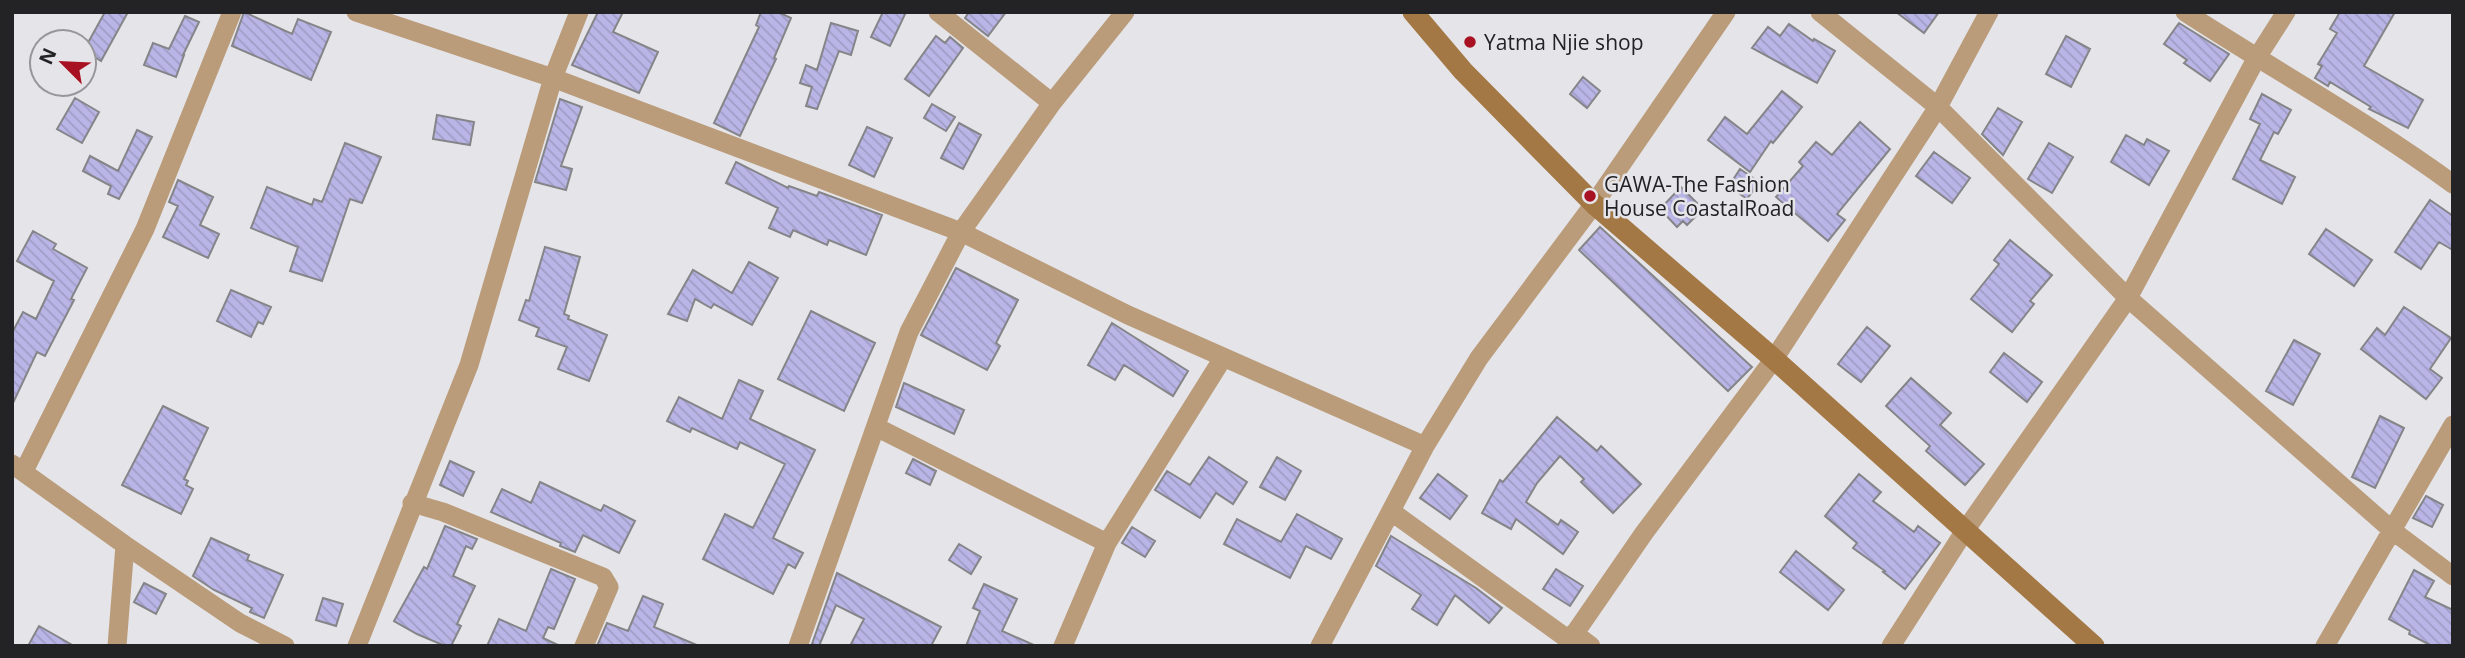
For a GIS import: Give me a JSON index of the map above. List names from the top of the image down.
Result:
{
  "places": ["Yatma Njie shop", "GAWA-The Fashion House CoastalRoad"],
  "north": "top left"
}
